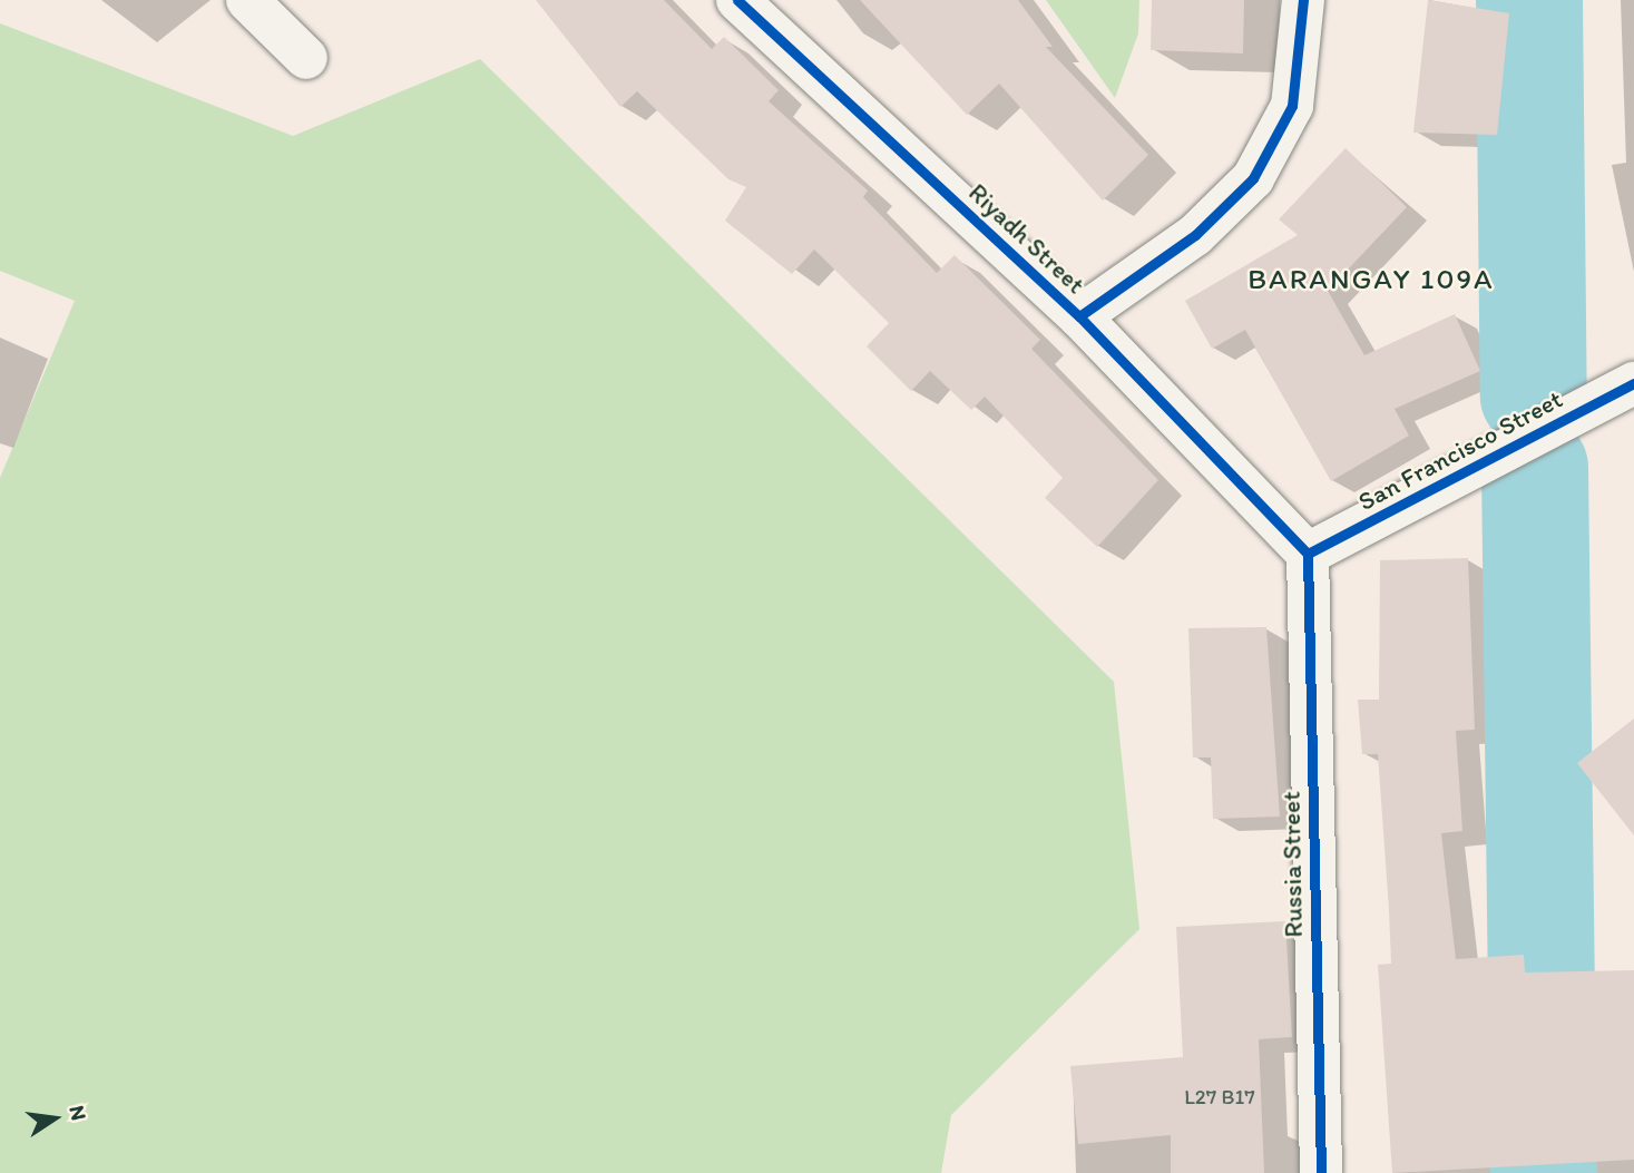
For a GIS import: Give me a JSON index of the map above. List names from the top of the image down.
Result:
{
  "streets": {
    "street": ["Riyadh Street", "San Francisco Street", "Russia Street"]
  },
  "crossings": [
    ["Riyadh Street", "San Francisco Street"],
    ["Riyadh Street", "Russia Street"],
    ["San Francisco Street", "Russia Street"]
  ],
  "districts": ["BARANGAY 109A"],
  "house_numbers": ["L27 B17"],
  "north": "right"
}
